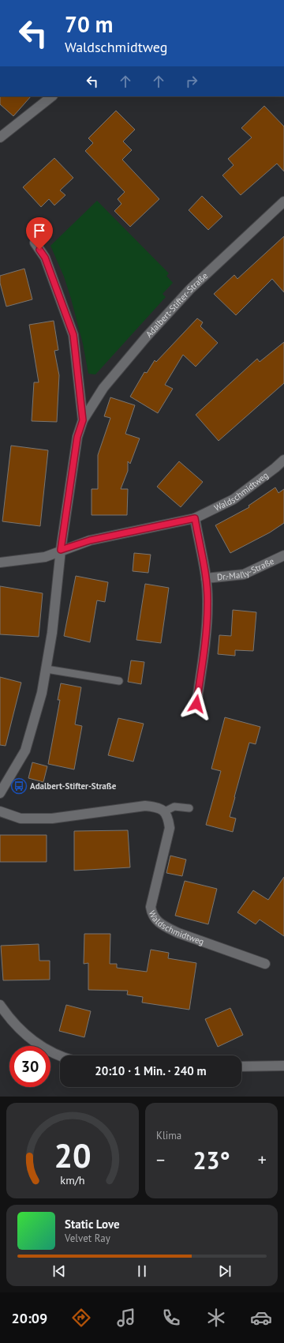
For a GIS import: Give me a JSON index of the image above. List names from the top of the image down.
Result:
{
  "streets": {
    "street": ["Adalbert-Stifter-Straße", "Waldschmidtweg", "Dr.-Mally-Straße"]
  },
  "crossings": [
    ["Adalbert-Stifter-Straße", "Waldschmidtweg"]
  ],
  "places": {
    "bus stop": ["Adalbert-Stifter-Straße"]
  },
  "page": {
    "turn": ["70 m", "Waldschmidtweg"],
    "limit": "30",
    "trip": "20:10 · 1 Min. · 240 m",
    "tile": "Klima",
    "heat": ["−", "23°", "+"],
    "song": ["Static Love", "Velvet Ray"],
    "tabs": "20:09",
    "gauge": ["20", "km/h"]
  }
}
